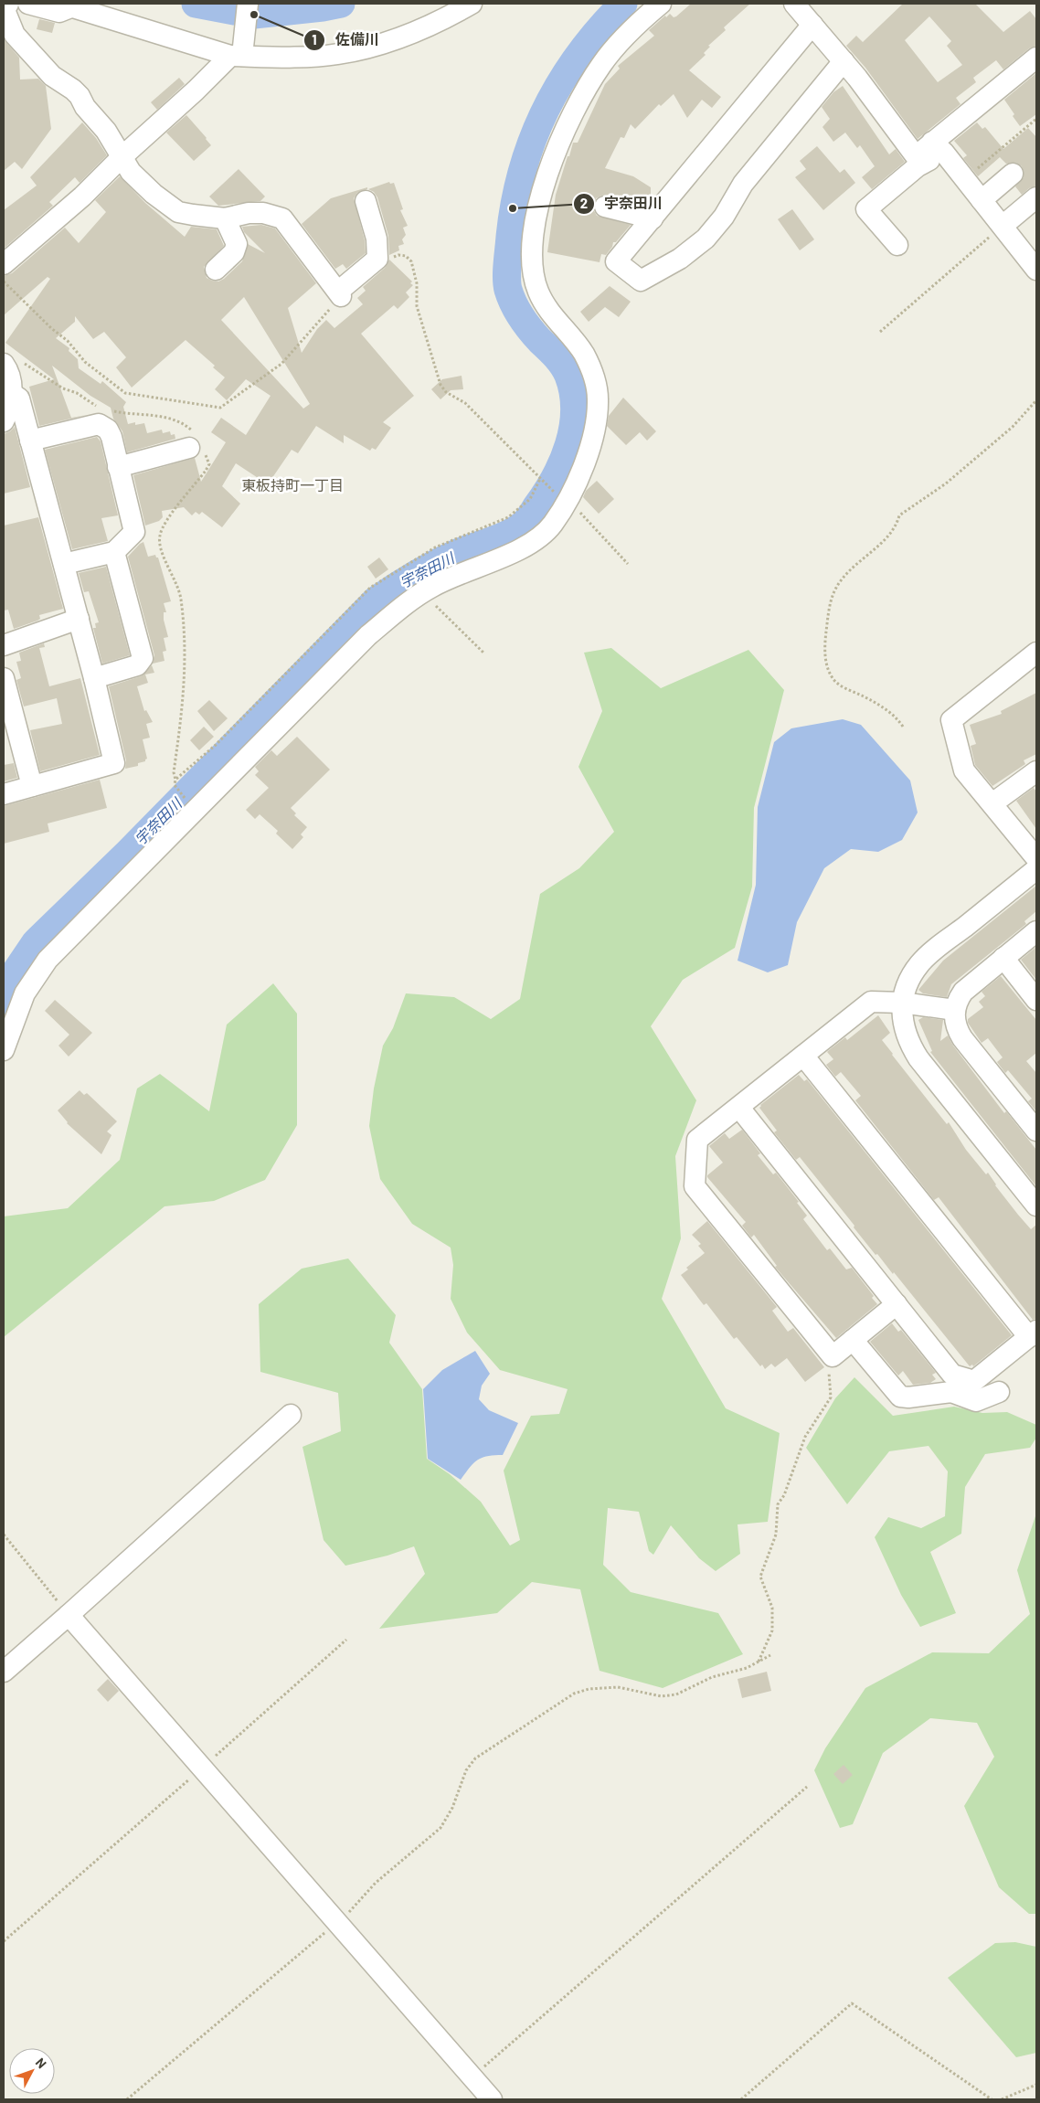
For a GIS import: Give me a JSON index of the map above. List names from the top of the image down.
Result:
{
  "districts": ["東板持町一丁目"],
  "water": ["宇奈田川"],
  "places": ["佐備川", "宇奈田川"],
  "north": "top right"
}
